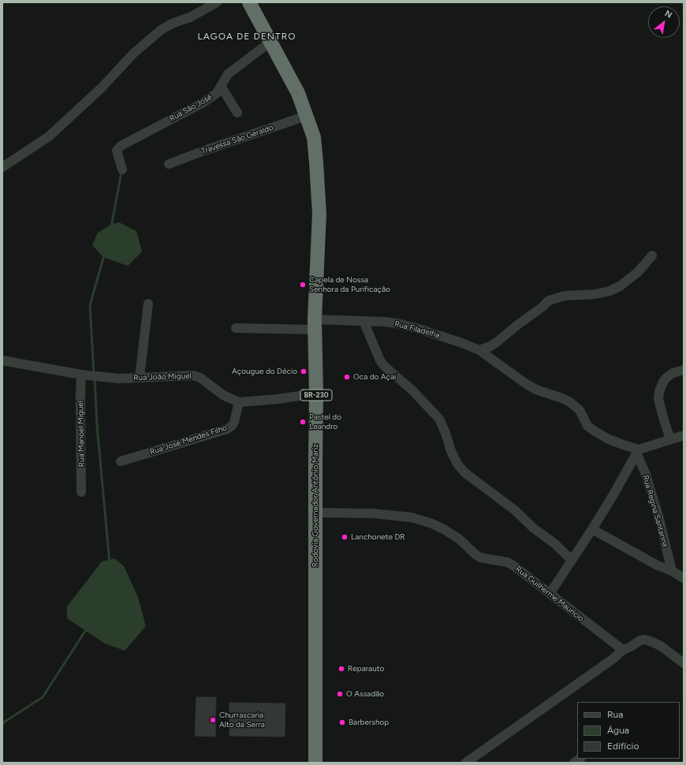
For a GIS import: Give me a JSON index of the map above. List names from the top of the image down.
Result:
{
  "streets": {
    "highway": ["BR-230", "Rodovia Governador Antônio Mariz"],
    "street": [
      "Rua São José",
      "Travessa São Geraldo",
      "Rua Filadelfia",
      "Rua João Miguel",
      "Rua Manoel Miguel",
      "Rua José Mendes Filho",
      "Rua Regina Santanna",
      "Rua Guilherme Maurício"
    ]
  },
  "crossings": [
    ["Rua São José", "Rodovia Governador Antônio Mariz"],
    ["Travessa São Geraldo", "Rodovia Governador Antônio Mariz"],
    ["Rua Filadelfia", "Rodovia Governador Antônio Mariz"],
    ["Rua Filadelfia", "Rua Regina Santanna"],
    ["Rua João Miguel", "Rua Manoel Miguel"],
    ["Rua João Miguel", "Rua José Mendes Filho"],
    ["Rodovia Governador Antônio Mariz", "Rua Guilherme Maurício"]
  ],
  "districts": ["LAGOA DE DENTRO"],
  "places": [
    "Capela de Nossa Senhora da Purificação",
    "Açougue do Décio",
    "Oca do Açaí",
    "Pastel do Leandro",
    "Lanchonete DR",
    "Reparauto",
    "O Assadão",
    "Churrascaria Alto da Serra",
    "Barbershop"
  ],
  "legend": ["Rua", "Água", "Edifício"],
  "north": "top right"
}
